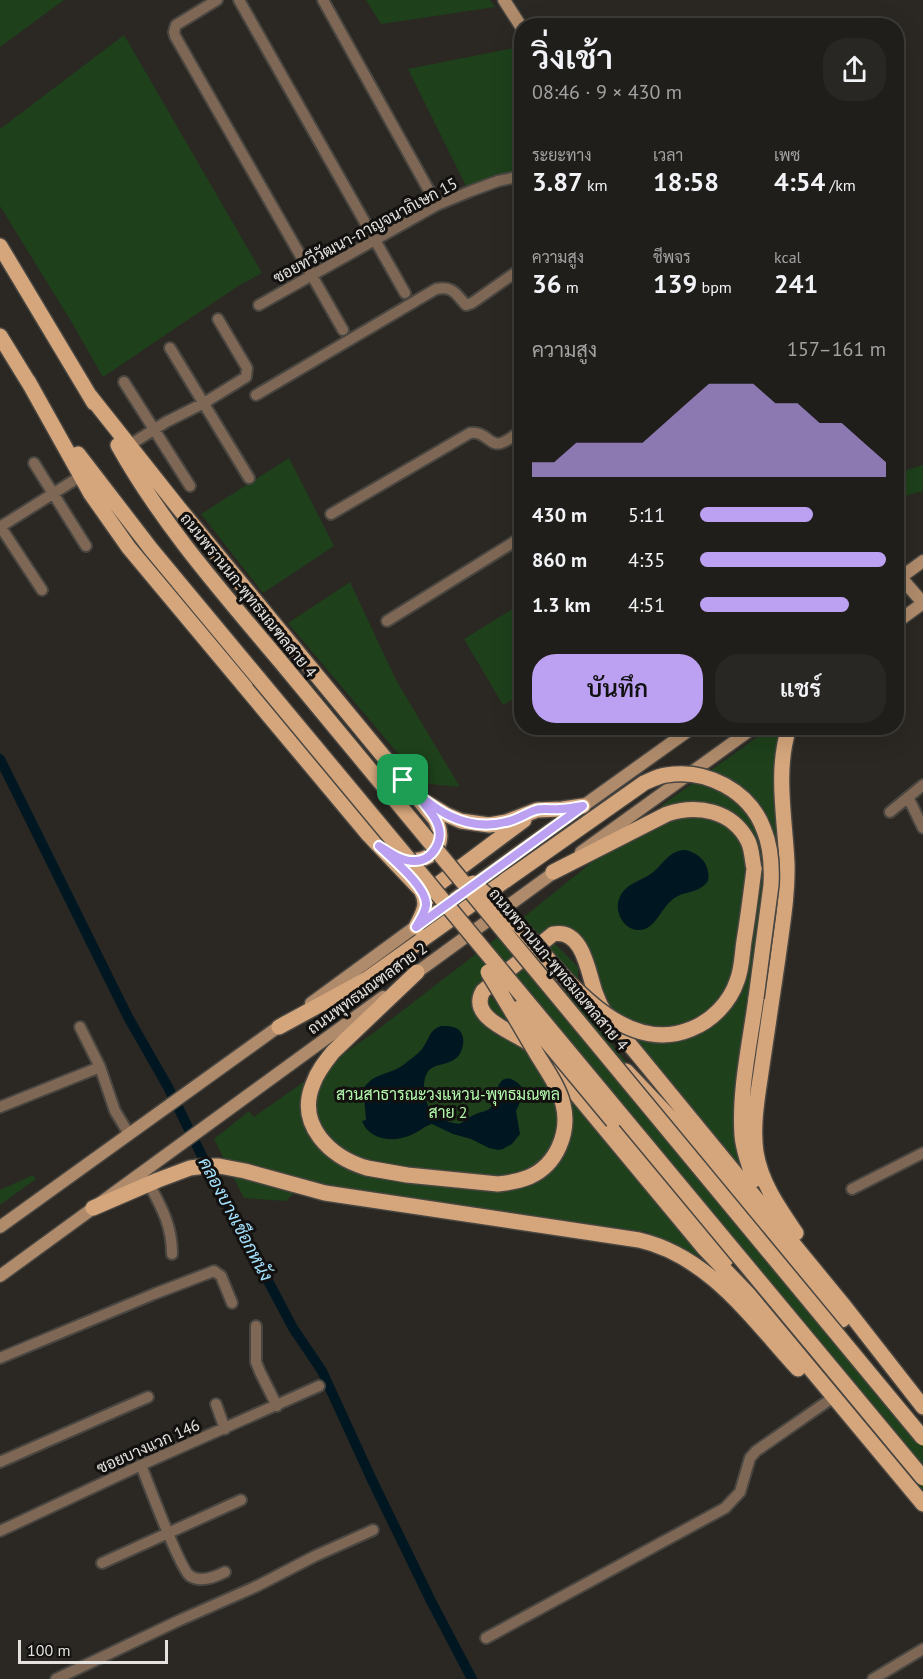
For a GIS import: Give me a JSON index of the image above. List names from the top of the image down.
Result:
{
  "streets": {
    "main road": ["ถนนพรานนก-พุทธมณฑลสาย 4", "ถนนพุทธมณฑลสาย 2"],
    "street": ["ซอยทวีวัฒนา-กาญจนาภิเษก 15", "ซอยบางแวก 146"]
  },
  "water": ["คลองบางเชือกหนัง"],
  "parks": ["สวนสาธารณะวงแหวน-พุทธมณฑล สาย 2"],
  "scale_bar": "100 m",
  "page": {
    "heading": ["วิ่งเช้า", "08:46 · 9 × 430 m"],
    "stats": [
      ["ระยะทาง", "3.87 km"],
      ["เวลา", "18:58"],
      ["เพซ", "4:54 /km"],
      ["ความสูง", "36 m"],
      ["ชีพจร", "139 bpm"],
      ["kcal", "241"]
    ],
    "chart": ["ความสูง", "157–161 m"],
    "list": [
      {
        "name": "430 m",
        "note": "5:11"
      },
      {
        "name": "860 m",
        "note": "4:35"
      },
      {
        "name": "1.3 km",
        "note": "4:51"
      }
    ],
    "buttons": ["บันทึก", "แชร์"],
    "scale": "100 m"
  }
}
